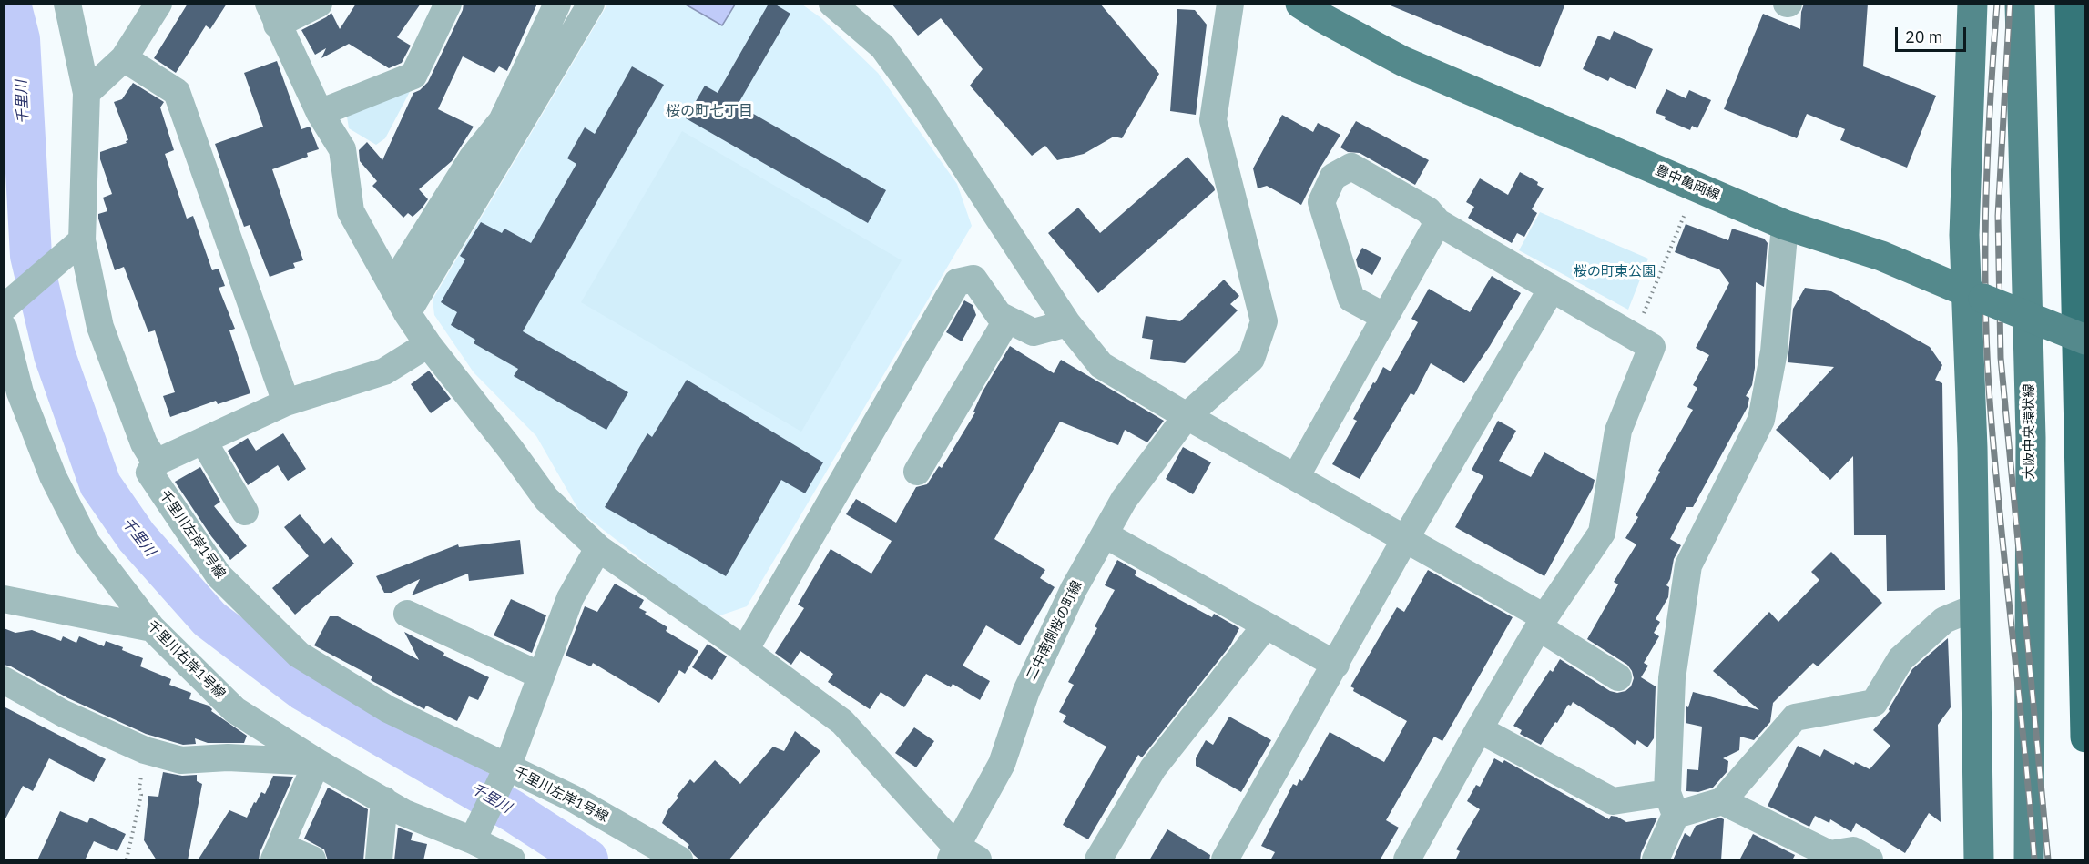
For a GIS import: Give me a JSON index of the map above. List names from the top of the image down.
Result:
{
  "streets": {
    "main road": ["豊中亀岡線", "大阪中央環状線"],
    "street": ["千里川左岸1号線", "二中南側桜の町線", "千里川右岸1号線"]
  },
  "districts": ["桜の町七丁目"],
  "water": ["千里川"],
  "parks": ["桜の町東公園"],
  "scale_bar": "20 m"
}
